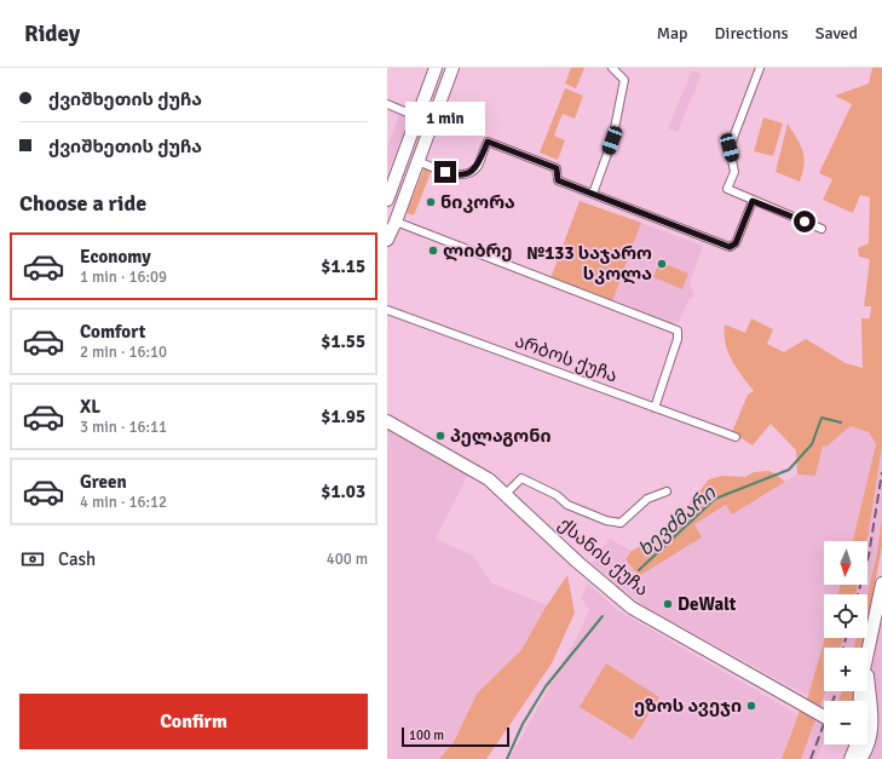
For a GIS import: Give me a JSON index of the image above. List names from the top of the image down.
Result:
{
  "streets": {
    "main road": ["ქსანის ქუჩა"],
    "street": ["არბოს ქუჩა"]
  },
  "water": ["ხევძმარი"],
  "places": [
    "ნიკორა",
    "ლიბრე",
    "№133 საჯარო სკოლა",
    "პელაგონი",
    "DeWalt",
    "ეზოს ავეჯი"
  ],
  "scale_bar": "100 m",
  "north": "bottom",
  "page": {
    "header": "Ridey",
    "nav": ["Map", "Directions", "Saved"],
    "banner": ["ქვიშხეთის ქუჩა", "ქვიშხეთის ქუჩა"],
    "bubble": "1 min",
    "heading": "Choose a ride",
    "list": [
      {
        "name": "Economy",
        "note": "1 min · 16:09",
        "value": "$1.15"
      },
      {
        "name": "Comfort",
        "note": "2 min · 16:10",
        "value": "$1.55"
      },
      {
        "name": "XL",
        "note": "3 min · 16:11",
        "value": "$1.95"
      },
      {
        "name": "Green",
        "note": "4 min · 16:12",
        "value": "$1.03"
      }
    ],
    "pay": ["Cash", "400 m"],
    "map_buttons": ["+", "−"],
    "buttons": "Confirm",
    "scale": "100 m"
  }
}
